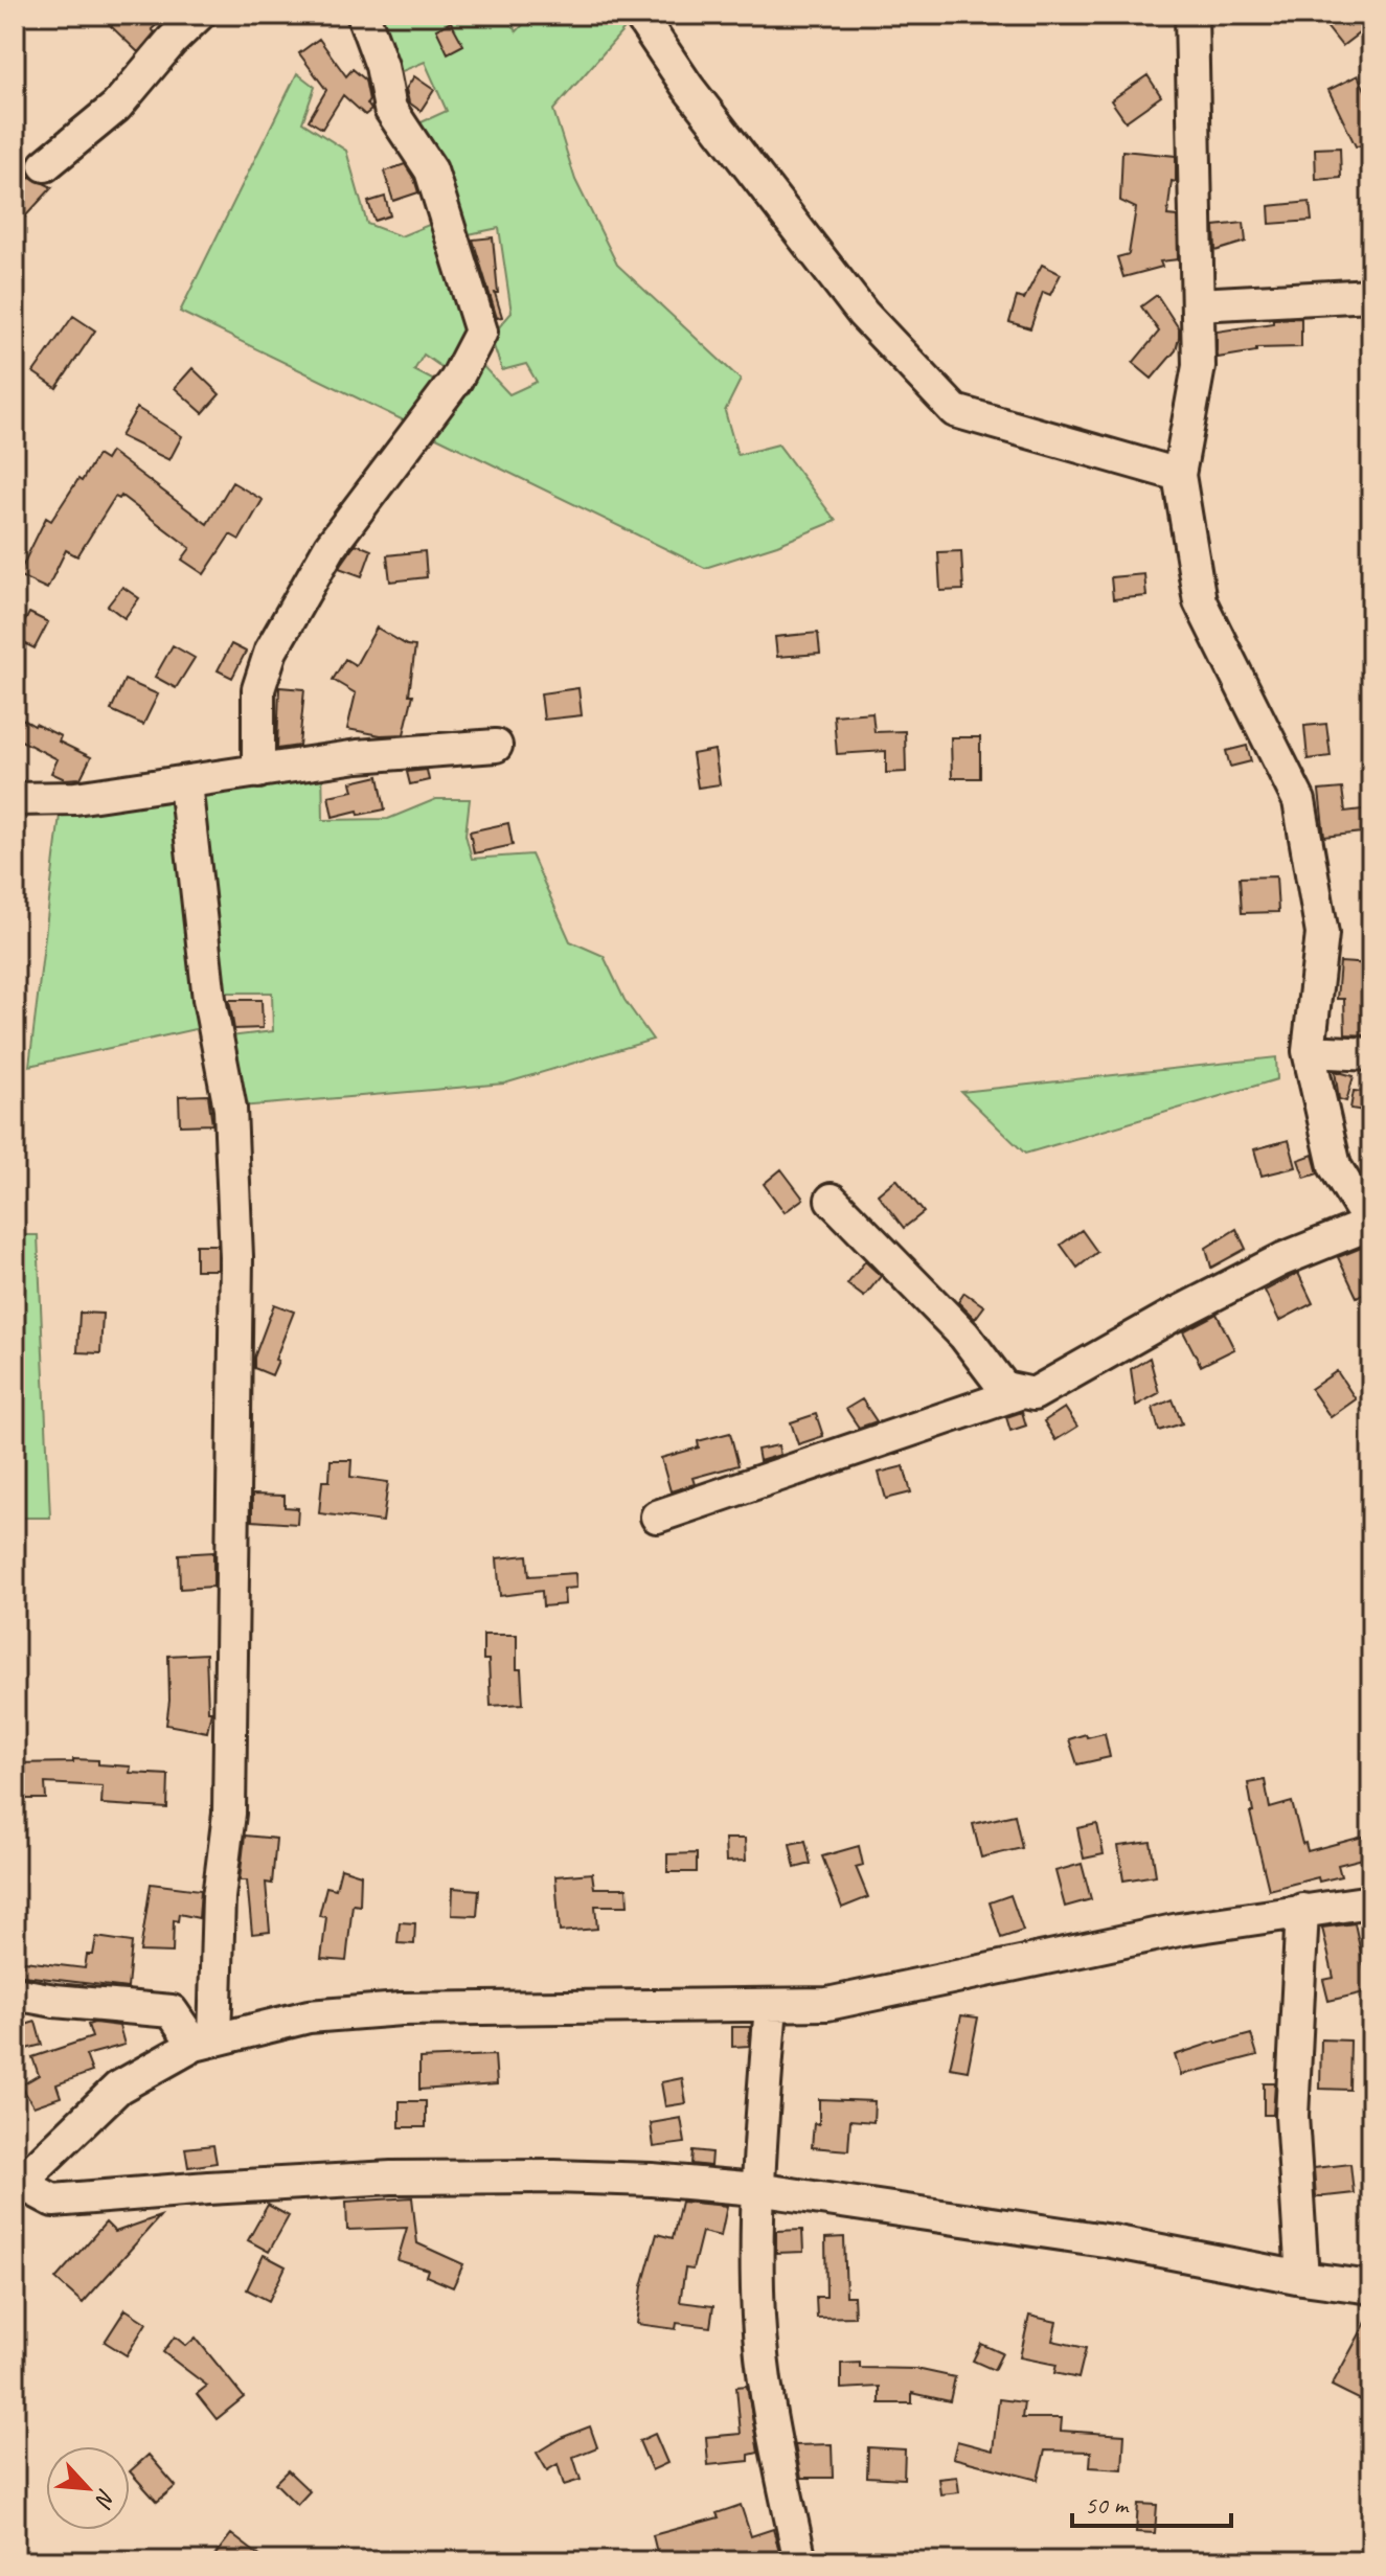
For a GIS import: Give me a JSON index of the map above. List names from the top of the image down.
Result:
{
  "scale_bar": "50 m",
  "north": "bottom right"
}
